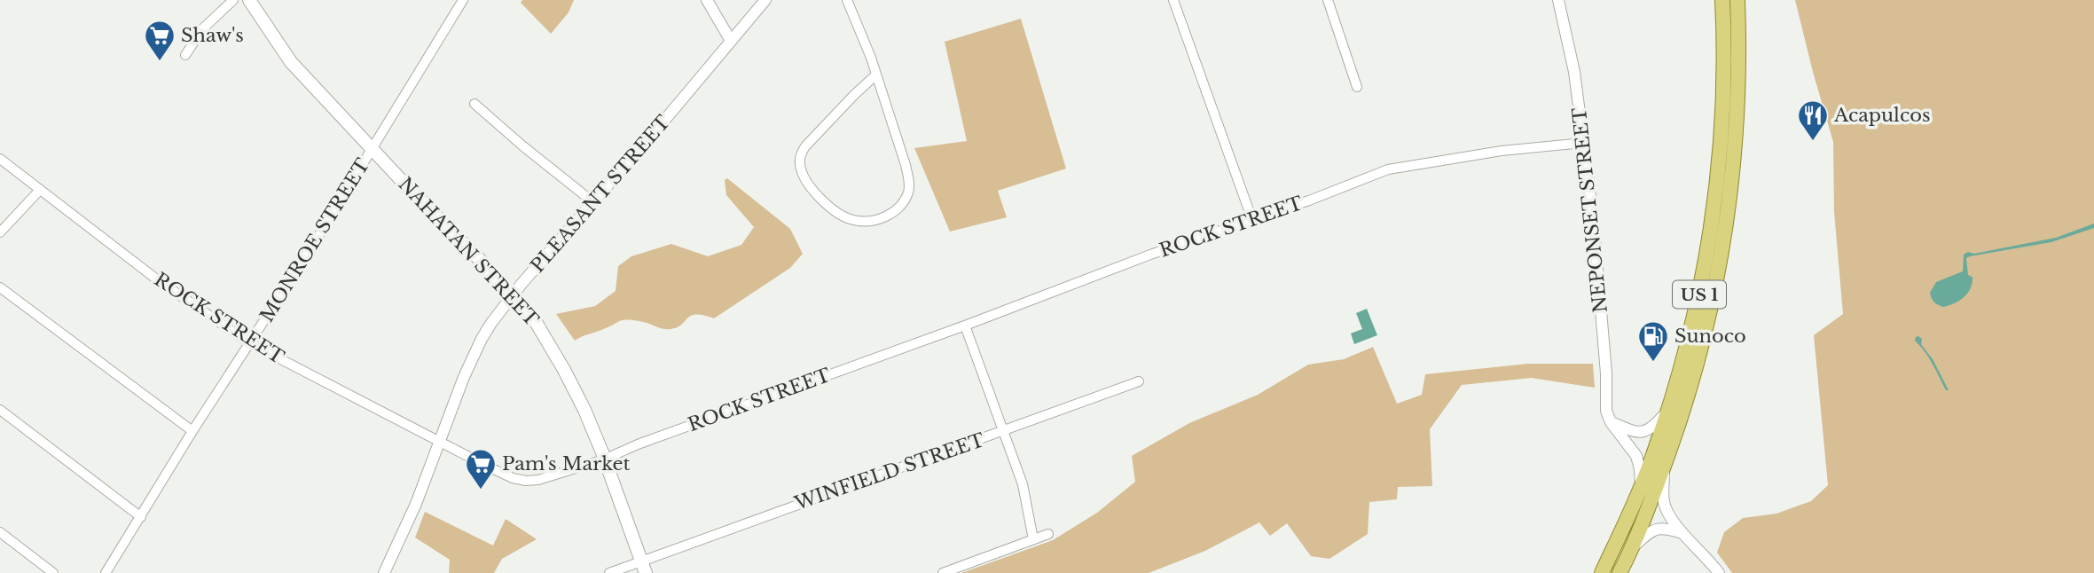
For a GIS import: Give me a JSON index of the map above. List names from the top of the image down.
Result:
{
  "streets": {
    "main road": ["NAHATAN STREET", "US 1"],
    "street": [
      "PLEASANT STREET",
      "NEPONSET STREET",
      "ROCK STREET",
      "MONROE STREET",
      "WINFIELD STREET"
    ]
  },
  "crossings": [
    ["PLEASANT STREET", "ROCK STREET"],
    ["PLEASANT STREET", "NAHATAN STREET"],
    ["NEPONSET STREET", "ROCK STREET"],
    ["NEPONSET STREET", "US 1"],
    ["ROCK STREET", "MONROE STREET"],
    ["ROCK STREET", "NAHATAN STREET"],
    ["MONROE STREET", "NAHATAN STREET"],
    ["NAHATAN STREET", "WINFIELD STREET"]
  ],
  "places": {
    "supermarket": ["Shaw's", "Pam's Market"],
    "restaurant": ["Acapulcos"],
    "fuel station": ["Sunoco"]
  }
}
